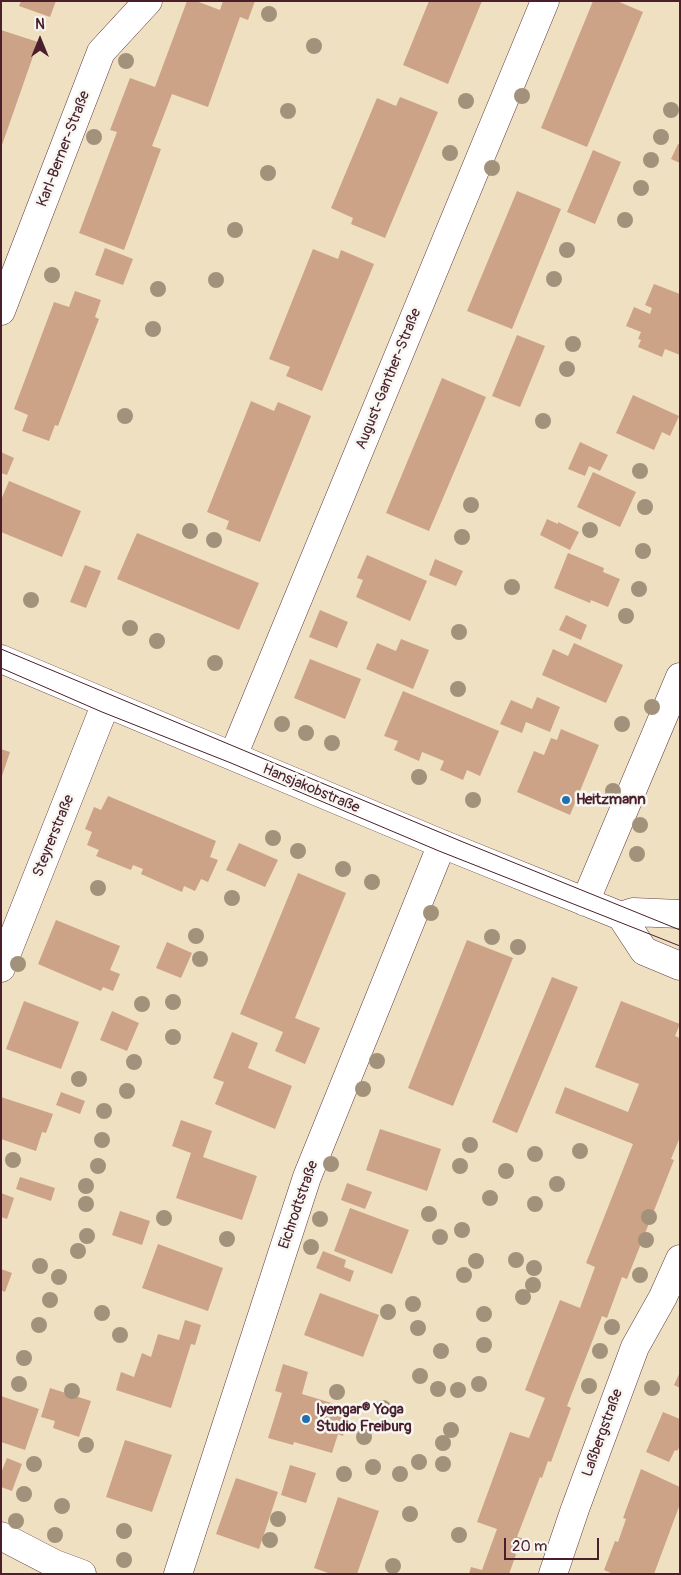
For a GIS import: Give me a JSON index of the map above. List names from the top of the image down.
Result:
{
  "streets": {
    "street": [
      "Karl-Berner-Straße",
      "August-Ganther-Straße",
      "Hansjakobstraße",
      "Steyrerstraße",
      "Eichrodtstraße",
      "Laßbergstraße"
    ]
  },
  "crossings": [
    ["August-Ganther-Straße", "Hansjakobstraße"],
    ["Hansjakobstraße", "Steyrerstraße"],
    ["Hansjakobstraße", "Eichrodtstraße"]
  ],
  "places": ["Heitzmann", "Iyengar® Yoga Studio Freiburg"],
  "scale_bar": "20 m",
  "north": "top"
}
